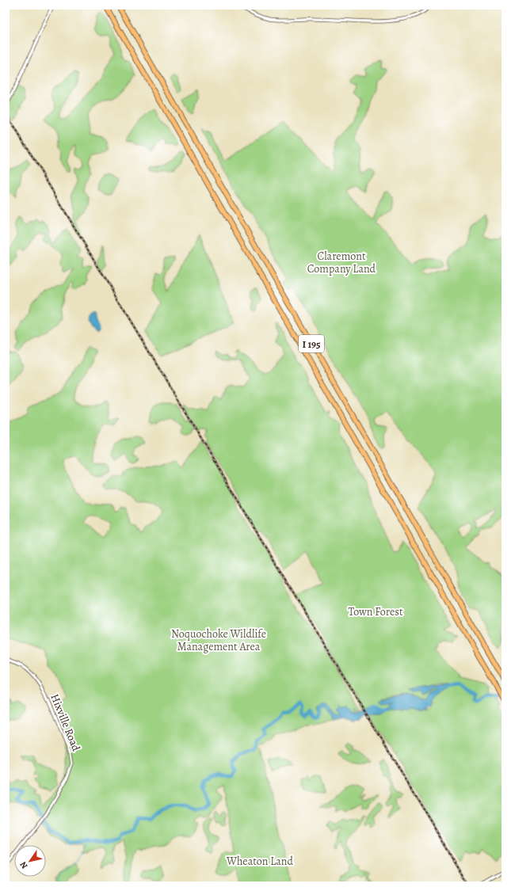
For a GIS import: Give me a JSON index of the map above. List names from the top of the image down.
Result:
{
  "streets": {
    "highway": ["I 195"],
    "street": ["Hixville Road"]
  },
  "parks": [
    "Claremont Company Land",
    "Town Forest",
    "Noquochoke Wildlife Management Area",
    "Wheaton Land"
  ],
  "north": "bottom left"
}
